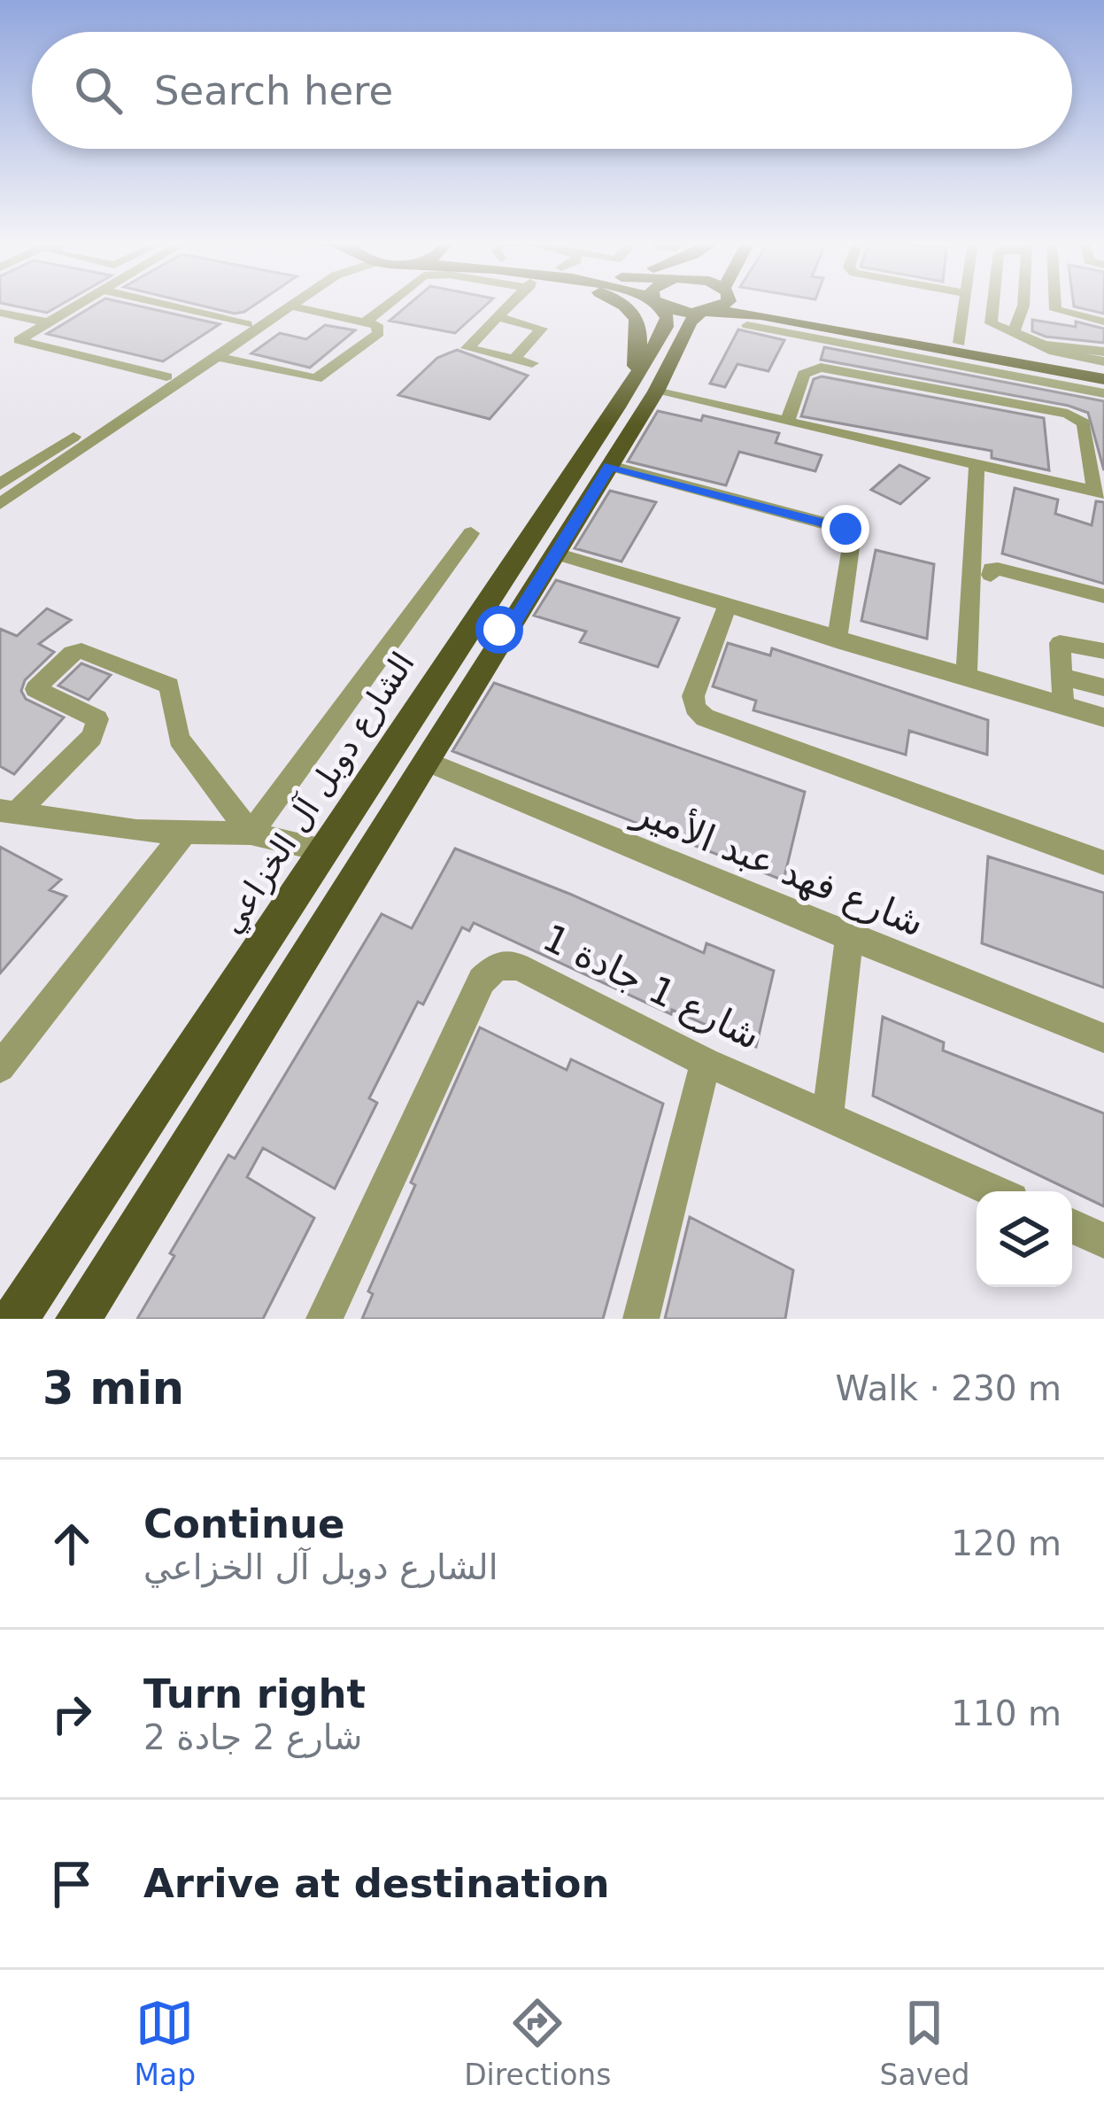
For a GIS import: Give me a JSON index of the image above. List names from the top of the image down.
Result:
{
  "streets": {
    "main road": ["الشارع دوبل آل الخزاعي"],
    "street": ["شارع فهد عبد الأمير", "شارع 1 جادة 1"]
  },
  "crossings": [
    ["الشارع دوبل آل الخزاعي", "شارع فهد عبد الأمير"]
  ],
  "page": {
    "search": "Search here",
    "heading": ["3 min", "Walk · 230 m"],
    "list": [
      ["Continue", "الشارع دوبل آل الخزاعي", "120 m"],
      ["Turn right", "شارع 2 جادة 2", "110 m"],
      "Arrive at destination"
    ],
    "nav": ["Map", "Directions", "Saved"]
  }
}
